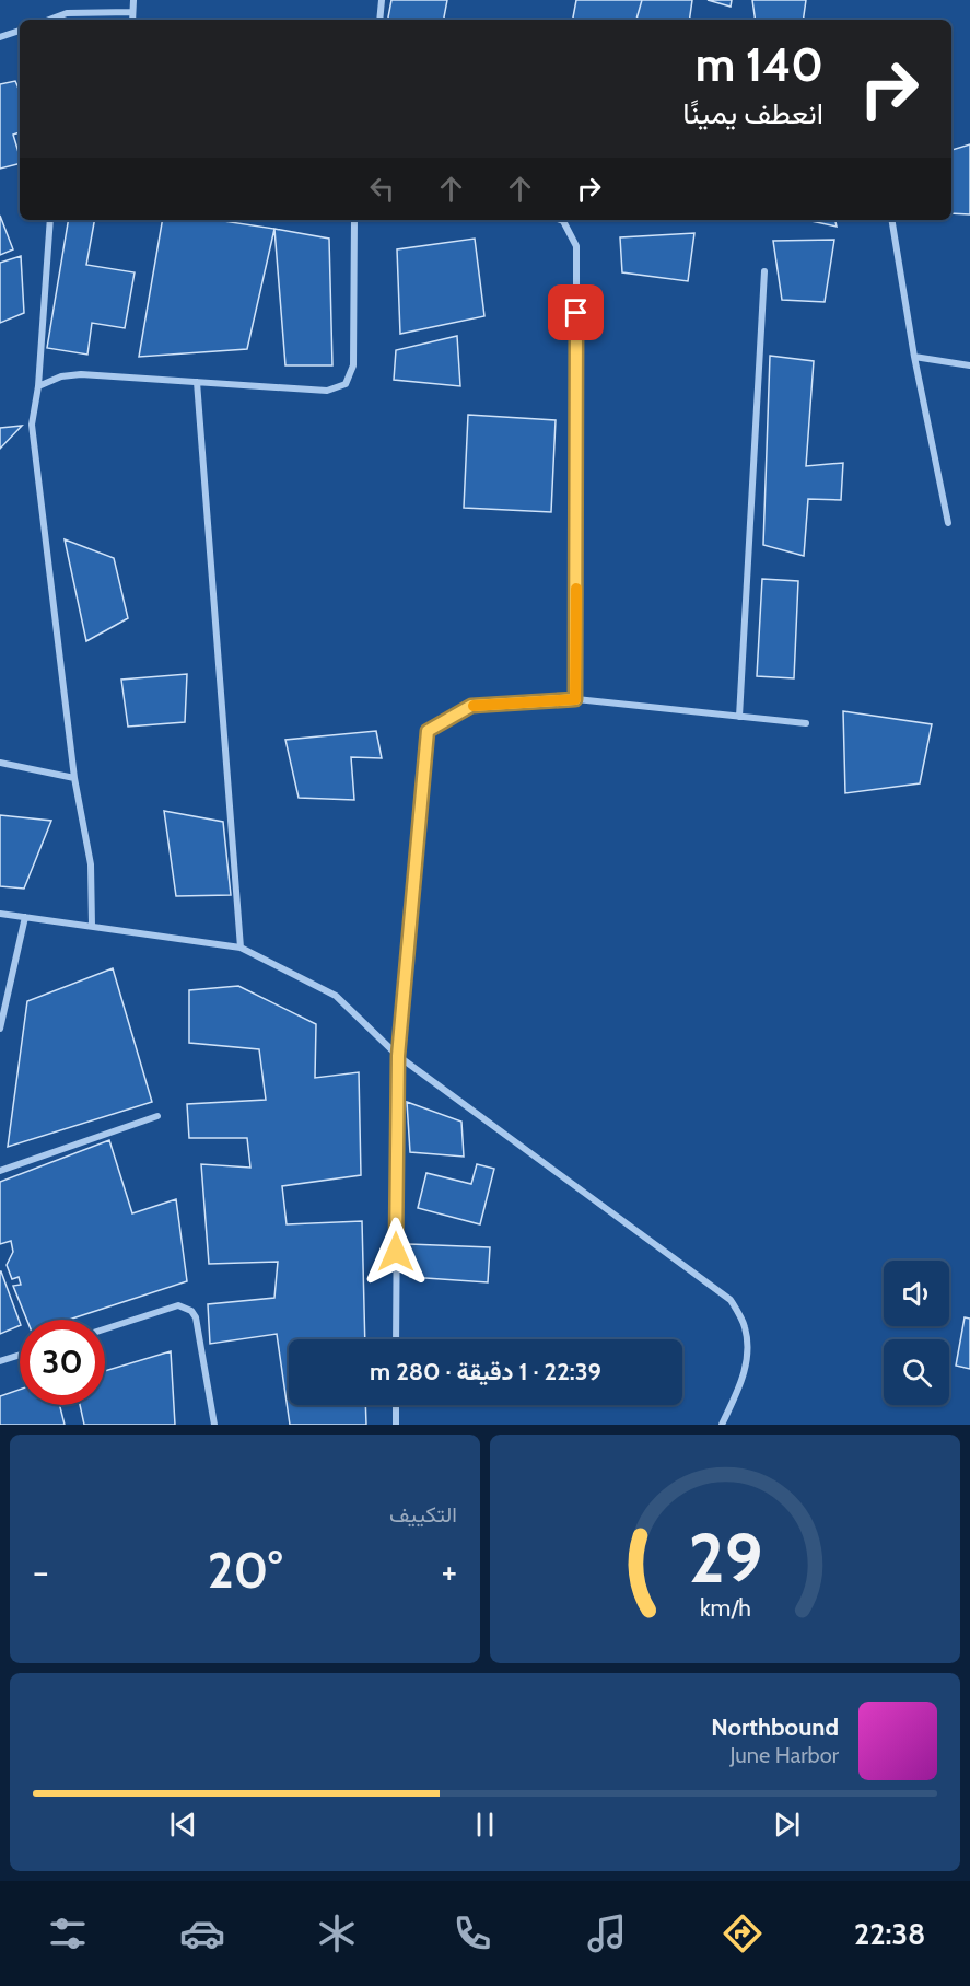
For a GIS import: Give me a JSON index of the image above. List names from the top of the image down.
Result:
{
  "page": {
    "turn": ["140 m", "انعطف يمينًا"],
    "limit": "30",
    "trip": "22:39 · 1 دقيقة · 280 m",
    "tile": "التكييف",
    "heat": ["−", "20°", "+"],
    "song": ["Northbound", "June Harbor"],
    "tabs": "22:38",
    "gauge": ["29", "km/h"]
  }
}
